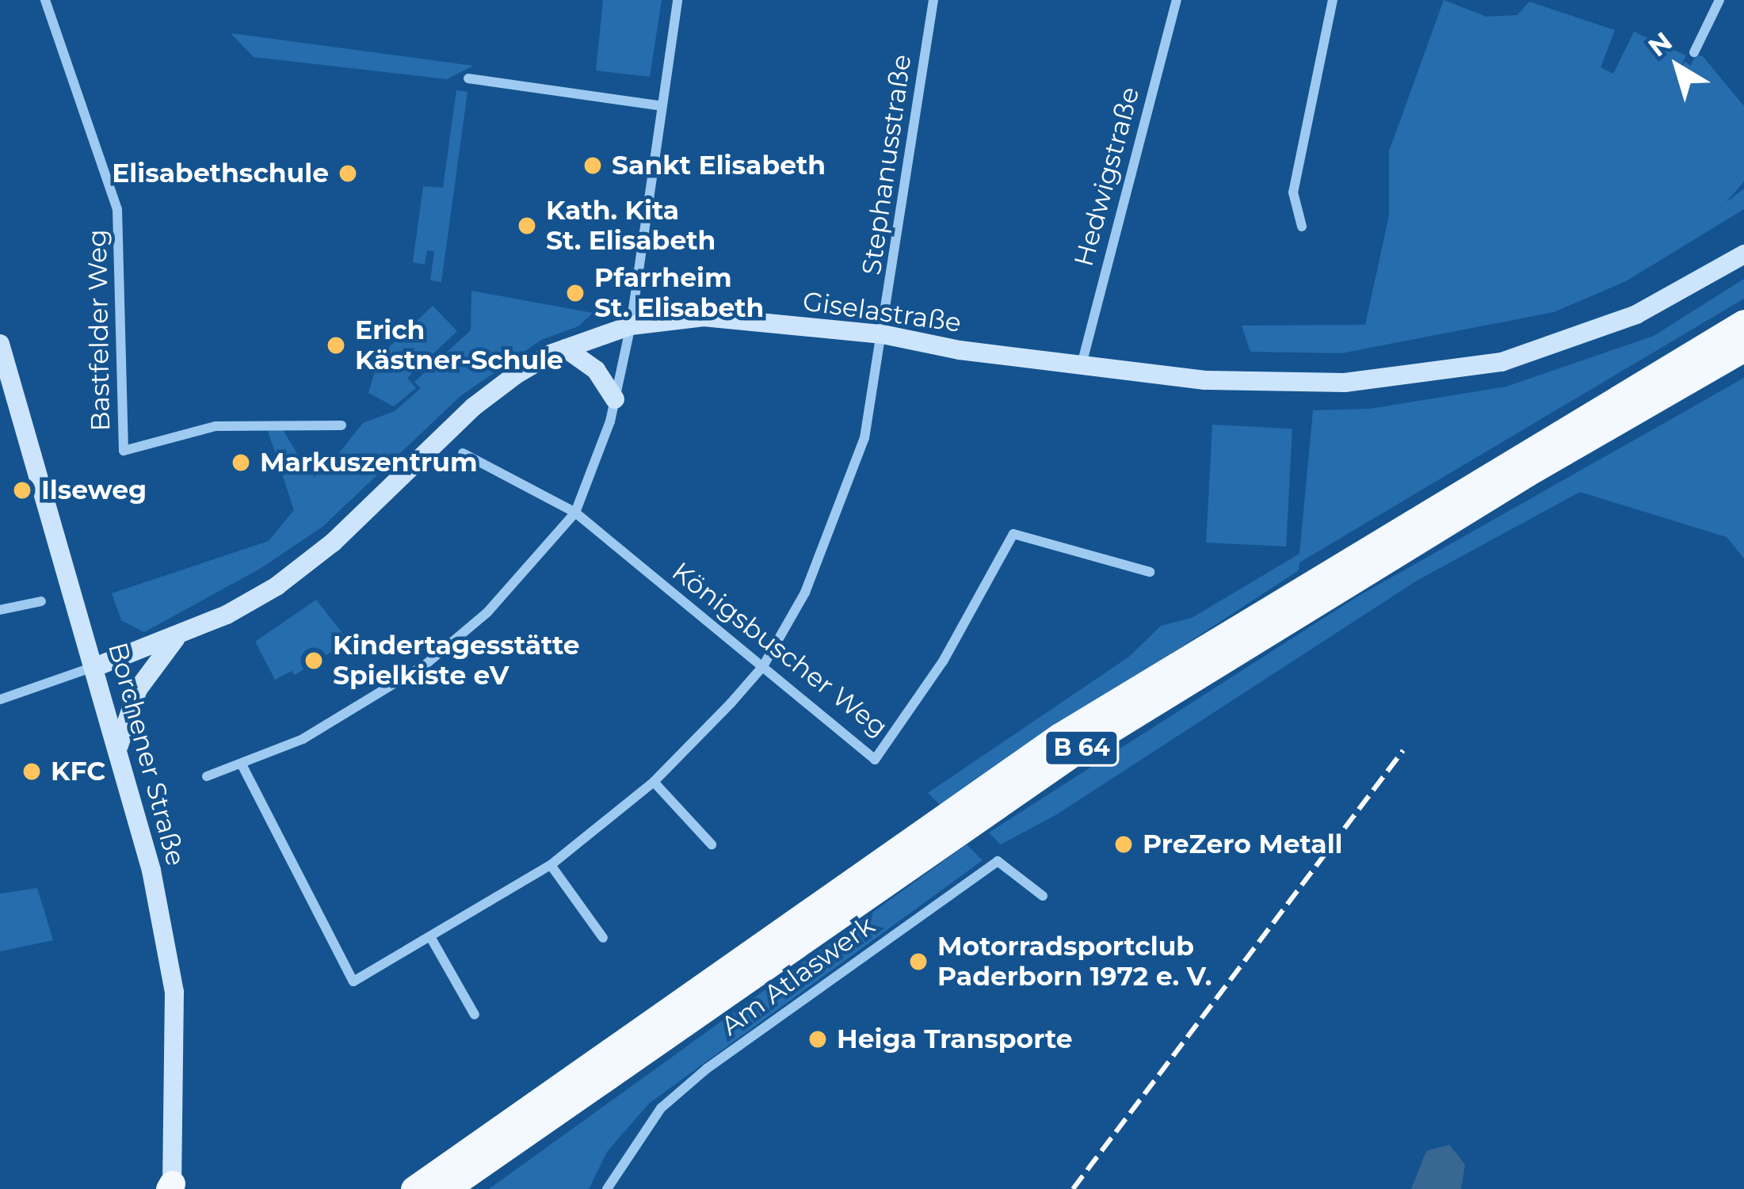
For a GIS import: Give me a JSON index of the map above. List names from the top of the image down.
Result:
{
  "streets": {
    "highway": ["B 64"],
    "main road": ["Giselastraße", "Borchener Straße"],
    "street": [
      "Stephanusstraße",
      "Hedwigstraße",
      "Bastfelder Weg",
      "Königsbuscher Weg",
      "Am Atlaswerk"
    ]
  },
  "crossings": [
    ["Stephanusstraße", "Giselastraße"],
    ["Stephanusstraße", "Königsbuscher Weg"],
    ["Hedwigstraße", "Giselastraße"],
    ["Giselastraße", "Borchener Straße"]
  ],
  "places": [
    "Sankt Elisabeth",
    "Elisabethschule",
    "Kath. Kita St. Elisabeth",
    "Pfarrheim St. Elisabeth",
    "Erich Kästner-Schule",
    "Markuszentrum",
    "Ilseweg",
    "Kindertagesstätte Spielkiste eV",
    "KFC",
    "PreZero Metall",
    "Motorradsportclub Paderborn 1972 e. V.",
    "Heiga Transporte"
  ],
  "north": "top left"
}
